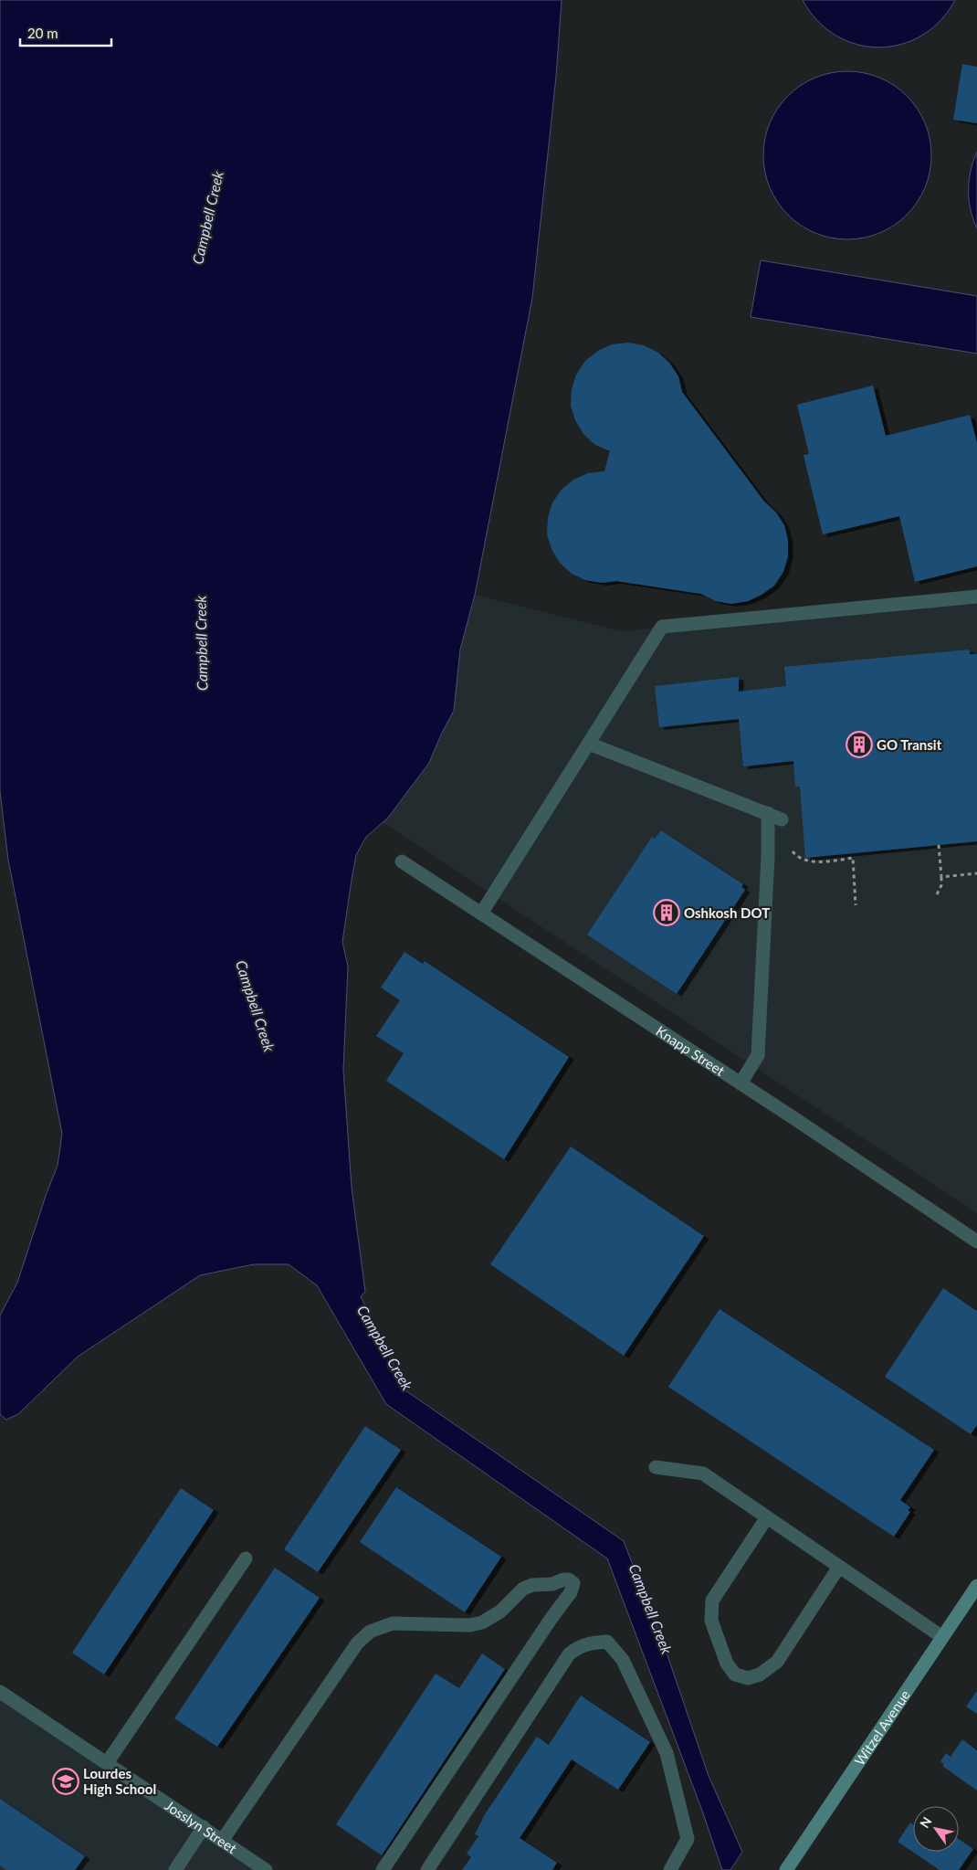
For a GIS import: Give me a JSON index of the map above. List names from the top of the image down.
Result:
{
  "streets": {
    "main road": ["Witzel Avenue"],
    "street": ["Knapp Street", "Josslyn Street"]
  },
  "water": ["Campbell Creek"],
  "places": {
    "building": ["GO Transit", "Oshkosh DOT"],
    "school or university": ["Lourdes High School"]
  },
  "scale_bar": "20 m",
  "north": "top left"
}
